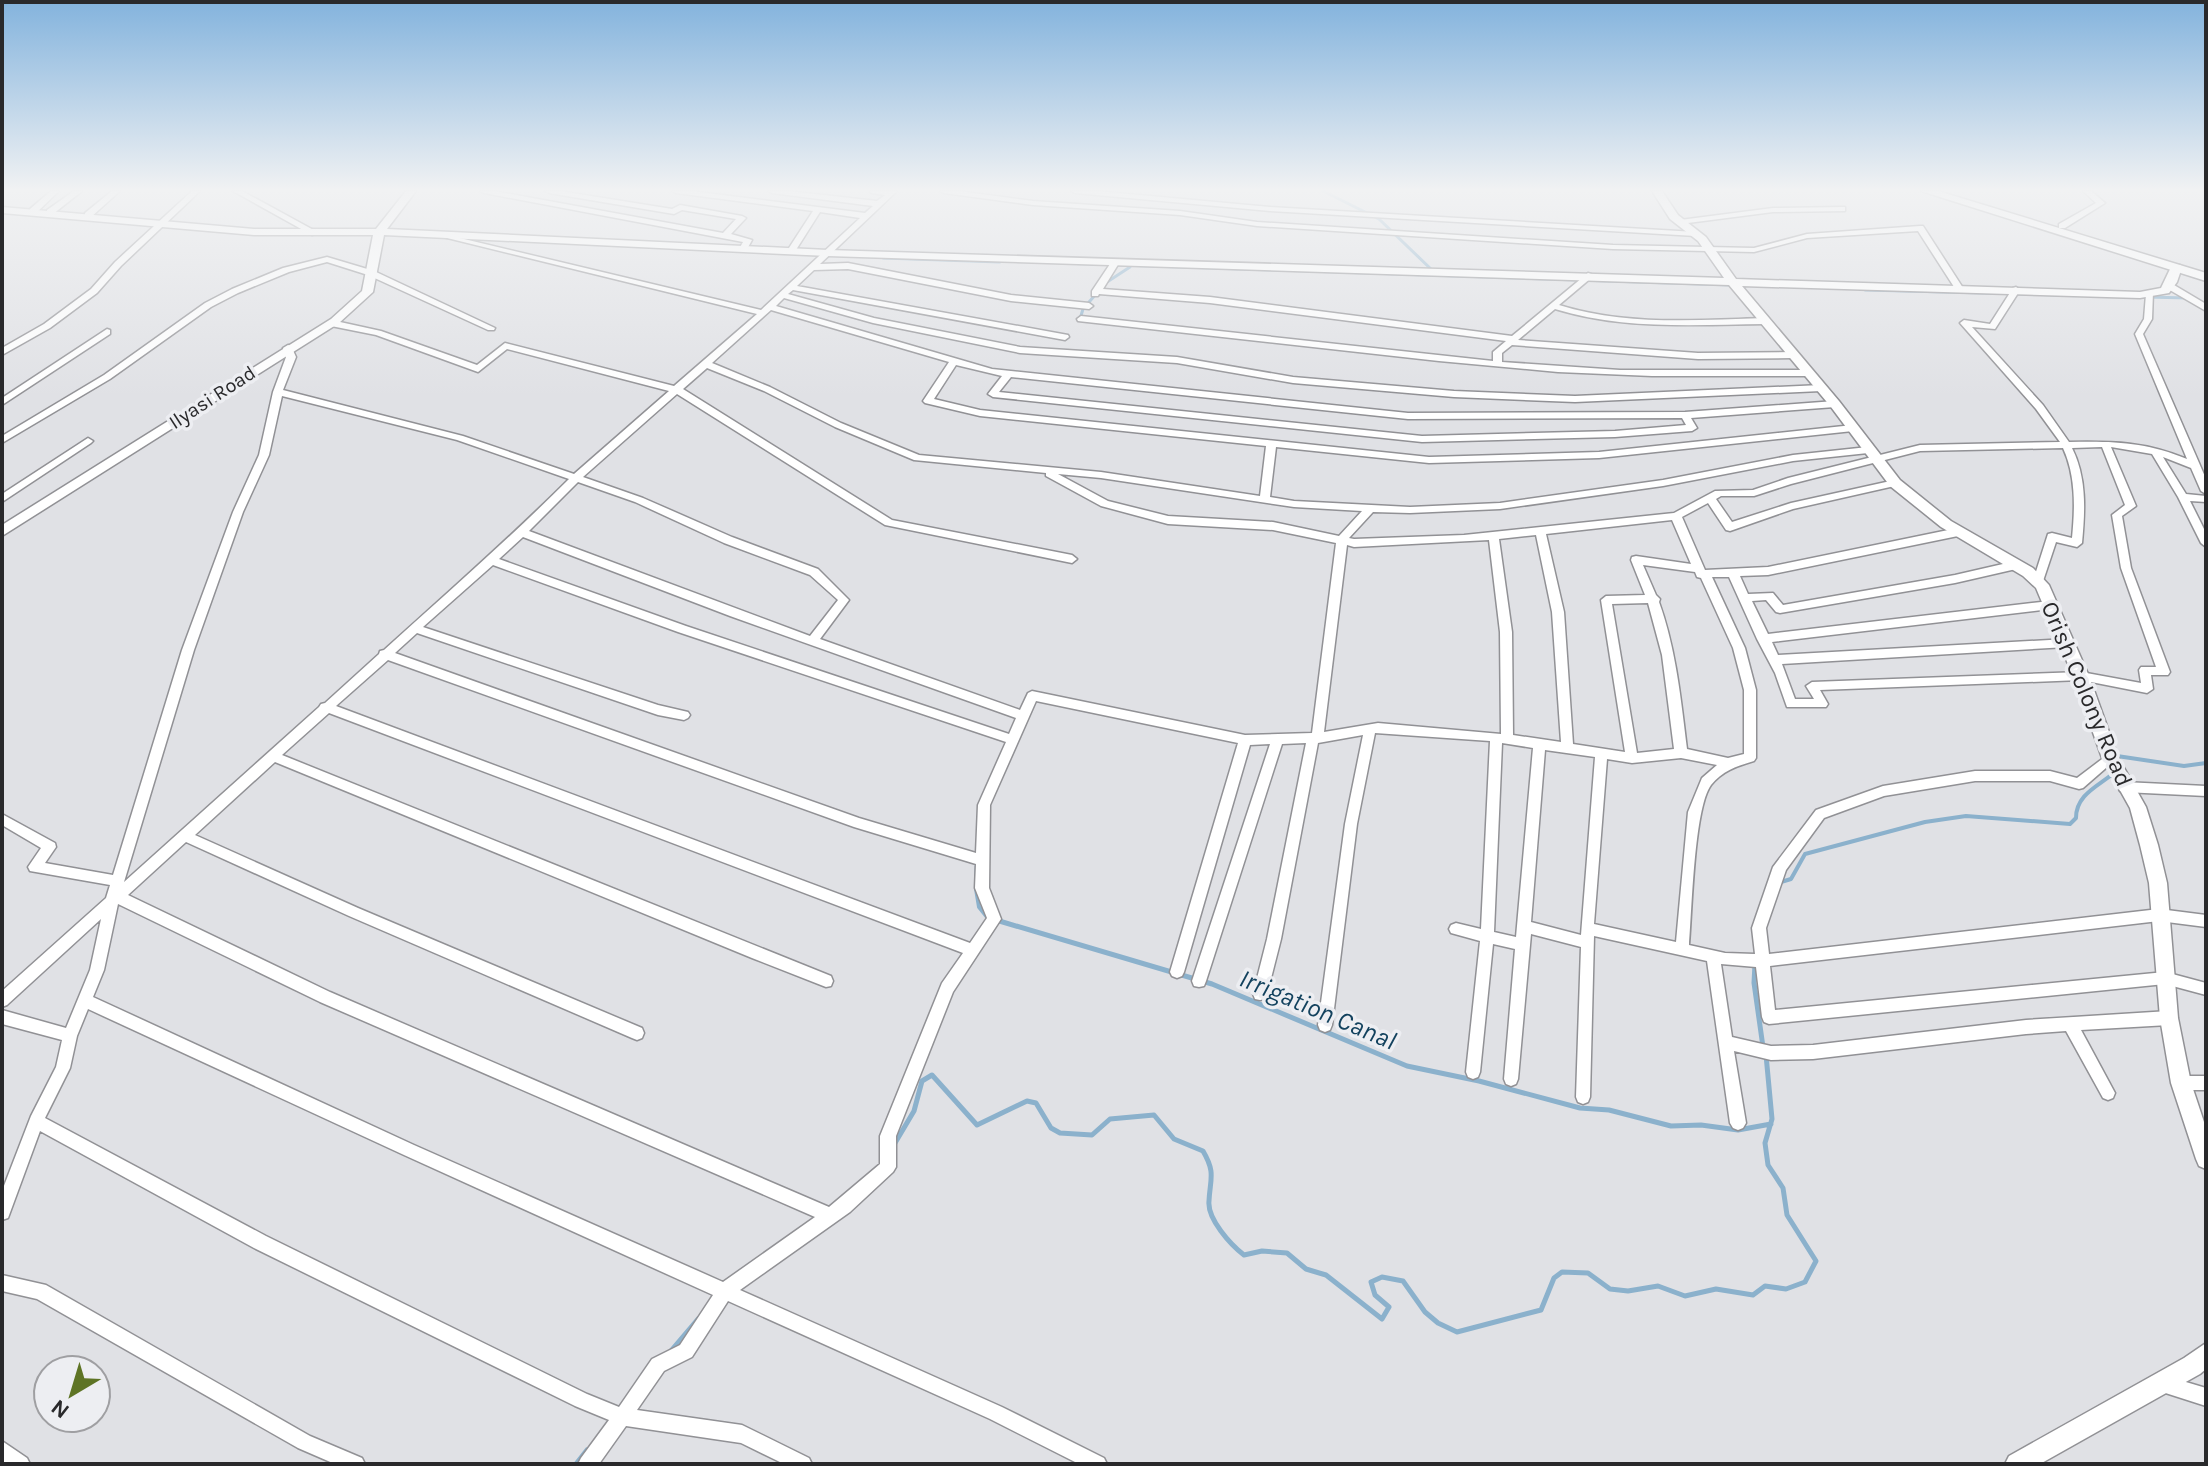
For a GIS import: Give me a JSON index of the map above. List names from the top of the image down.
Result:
{
  "streets": {
    "main road": ["Ilyasi Road", "Orish Colony Road"]
  },
  "water": ["Irrigation Canal"],
  "north": "bottom left"
}
